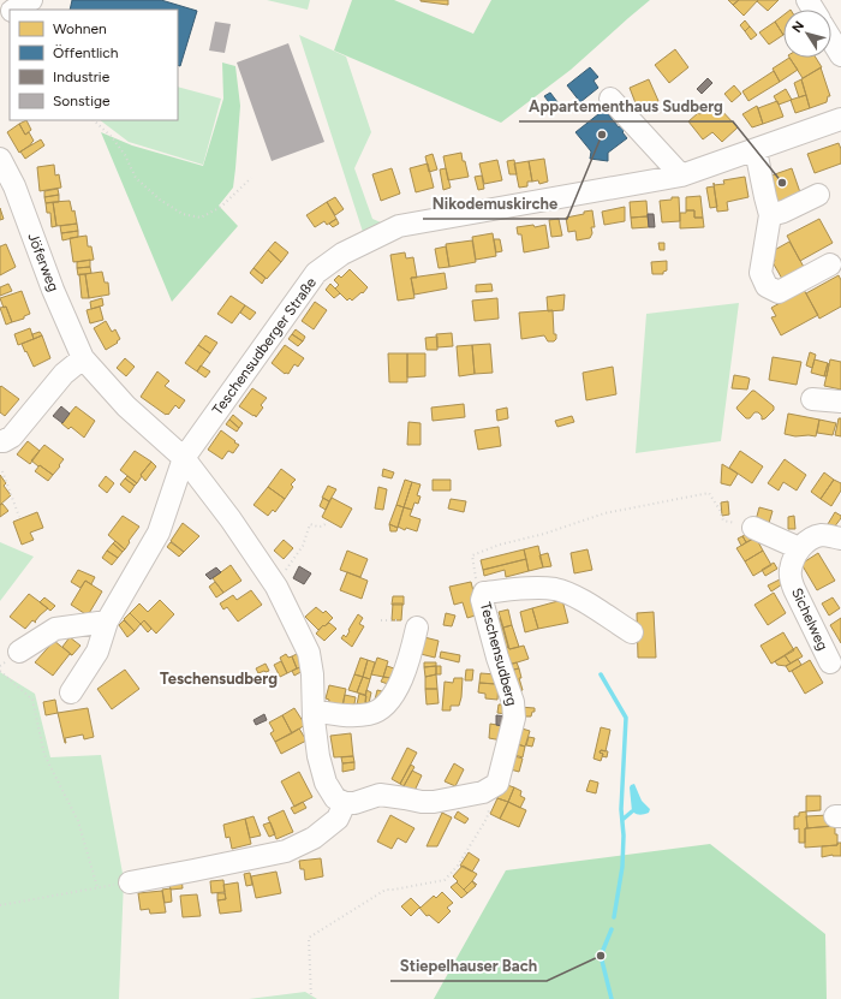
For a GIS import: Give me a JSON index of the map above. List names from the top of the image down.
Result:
{
  "streets": {
    "street": [
      "Jöferweg",
      "Teschensudberger Straße",
      "Sichelweg",
      "Teschensudberg"
    ]
  },
  "crossings": [
    ["Jöferweg", "Teschensudberger Straße"]
  ],
  "districts": ["Teschensudberg"],
  "places": ["Nikodemuskirche", "Appartementhaus Sudberg", "Stiepelhauser Bach"],
  "legend": [
    "Wohnen",
    "Öffentlich",
    "Industrie",
    "Sonstige"
  ],
  "north": "top left"
}
